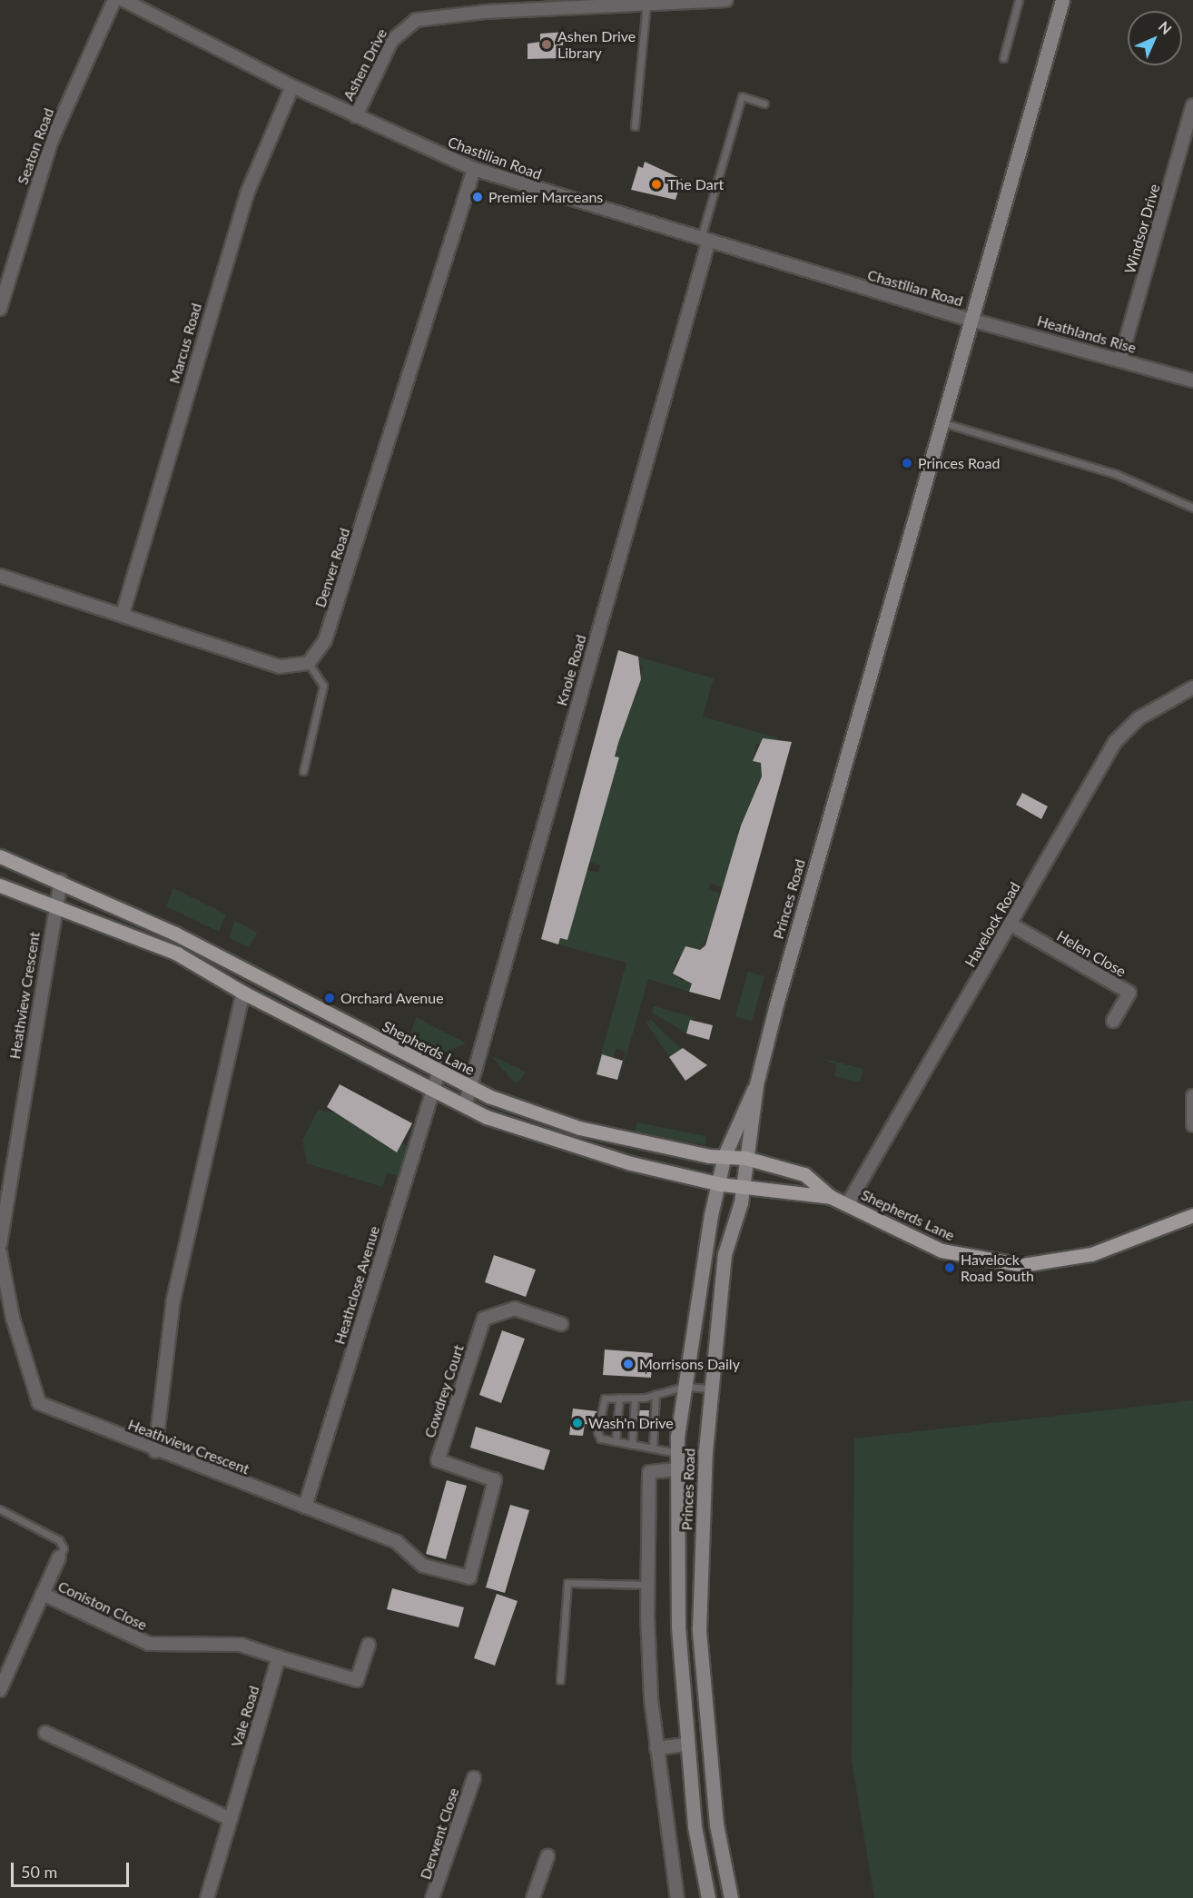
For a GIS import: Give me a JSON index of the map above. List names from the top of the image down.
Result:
{
  "streets": {
    "main road": ["Princes Road", "Shepherds Lane"],
    "street": [
      "Ashen Drive",
      "Seaton Road",
      "Chastilian Road",
      "Windsor Drive",
      "Heathlands Rise",
      "Marcus Road",
      "Denver Road",
      "Knole Road",
      "Havelock Road",
      "Helen Close",
      "Heathview Crescent",
      "Heathclose Avenue",
      "Cowdrey Court",
      "Coniston Close",
      "Vale Road",
      "Derwent Close"
    ]
  },
  "crossings": [
    ["Ashen Drive", "Chastilian Road"],
    ["Chastilian Road", "Heathlands Rise"],
    ["Chastilian Road", "Marcus Road"],
    ["Chastilian Road", "Denver Road"],
    ["Chastilian Road", "Knole Road"],
    ["Chastilian Road", "Princes Road"],
    ["Windsor Drive", "Heathlands Rise"],
    ["Heathlands Rise", "Princes Road"],
    ["Knole Road", "Shepherds Lane"],
    ["Princes Road", "Shepherds Lane"],
    ["Havelock Road", "Helen Close"],
    ["Havelock Road", "Shepherds Lane"],
    ["Heathview Crescent", "Shepherds Lane"],
    ["Heathview Crescent", "Heathclose Avenue"],
    ["Heathview Crescent", "Cowdrey Court"],
    ["Shepherds Lane", "Heathclose Avenue"],
    ["Coniston Close", "Vale Road"]
  ],
  "places": [
    "Ashen Drive Library",
    "The Dart",
    "Premier Marceans",
    "Princes Road",
    "Orchard Avenue",
    "Havelock Road South",
    "Morrisons Daily",
    "Wash'n Drive"
  ],
  "scale_bar": "50 m",
  "north": "top right"
}
